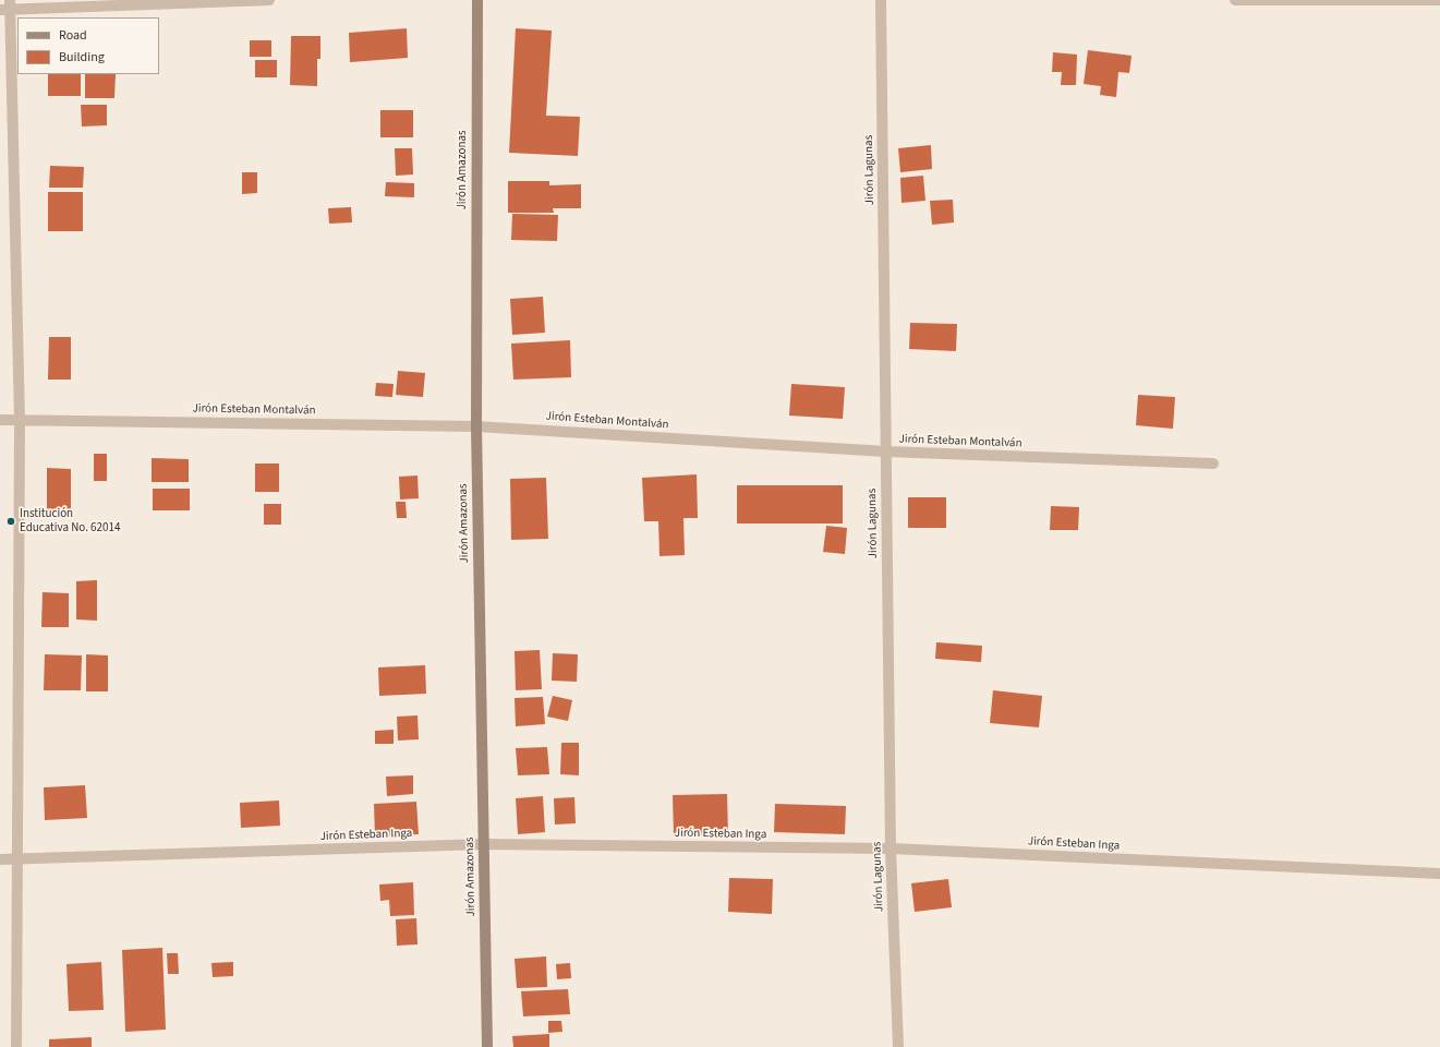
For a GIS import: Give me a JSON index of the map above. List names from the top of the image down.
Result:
{
  "streets": {
    "street": [
      "Jirón Amazonas",
      "Jirón Lagunas",
      "Jirón Esteban Montalván",
      "Jirón Esteban Inga"
    ]
  },
  "crossings": [
    ["Jirón Amazonas", "Jirón Esteban Montalván"],
    ["Jirón Amazonas", "Jirón Esteban Inga"],
    ["Jirón Lagunas", "Jirón Esteban Montalván"],
    ["Jirón Lagunas", "Jirón Esteban Inga"]
  ],
  "places": ["Institución Educativa No. 62014"],
  "legend": ["Road", "Building"]
}
